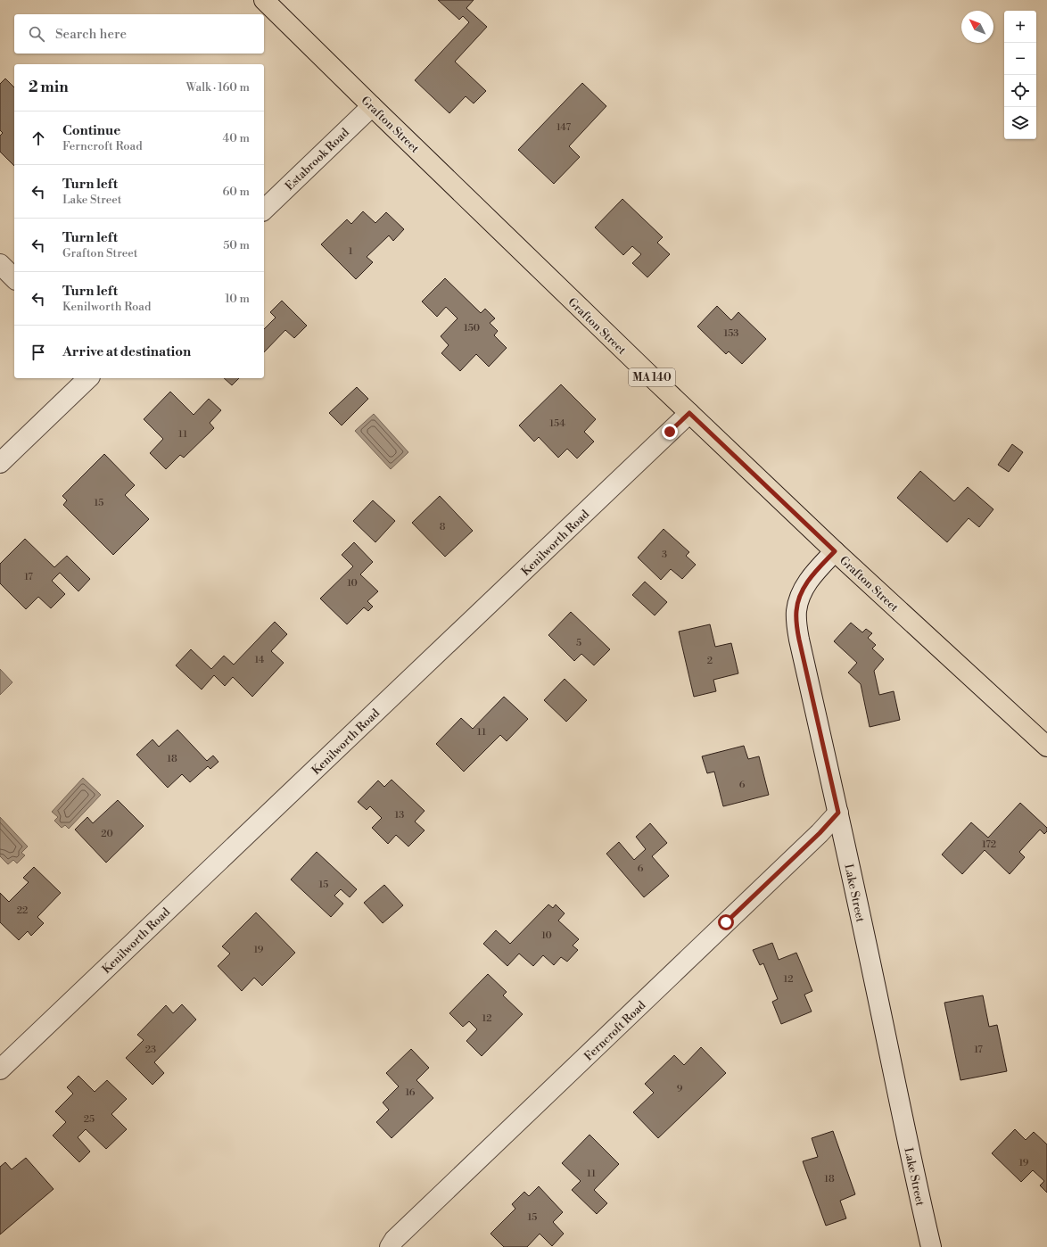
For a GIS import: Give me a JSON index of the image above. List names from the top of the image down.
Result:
{
  "streets": {
    "main road": ["Grafton Street", "MA 140"],
    "street": [
      "Estabrook Road",
      "Kenilworth Road",
      "Lake Street",
      "Ferncroft Road"
    ]
  },
  "crossings": [
    ["Grafton Street", "Estabrook Road"],
    ["Grafton Street", "Kenilworth Road"],
    ["Grafton Street", "Lake Street"],
    ["Lake Street", "Ferncroft Road"]
  ],
  "house_numbers": [
    "147",
    "1",
    "150",
    "153",
    "154",
    "11",
    "15",
    "8",
    "3",
    "17",
    "10",
    "5",
    "14",
    "2",
    "11",
    "18",
    "6",
    "13",
    "20",
    "172",
    "6",
    "15",
    "22",
    "10",
    "19",
    "12",
    "12",
    "23",
    "17",
    "9",
    "16",
    "25",
    "19",
    "11",
    "18",
    "15"
  ],
  "north": "top left",
  "page": {
    "map_buttons": ["+", "−"],
    "search": "Search here",
    "heading": ["2 min", "Walk · 160 m"],
    "list": [
      ["Continue", "Ferncroft Road", "40 m"],
      ["Turn left", "Lake Street", "60 m"],
      ["Turn left", "Grafton Street", "50 m"],
      ["Turn left", "Kenilworth Road", "10 m"],
      "Arrive at destination"
    ]
  }
}
